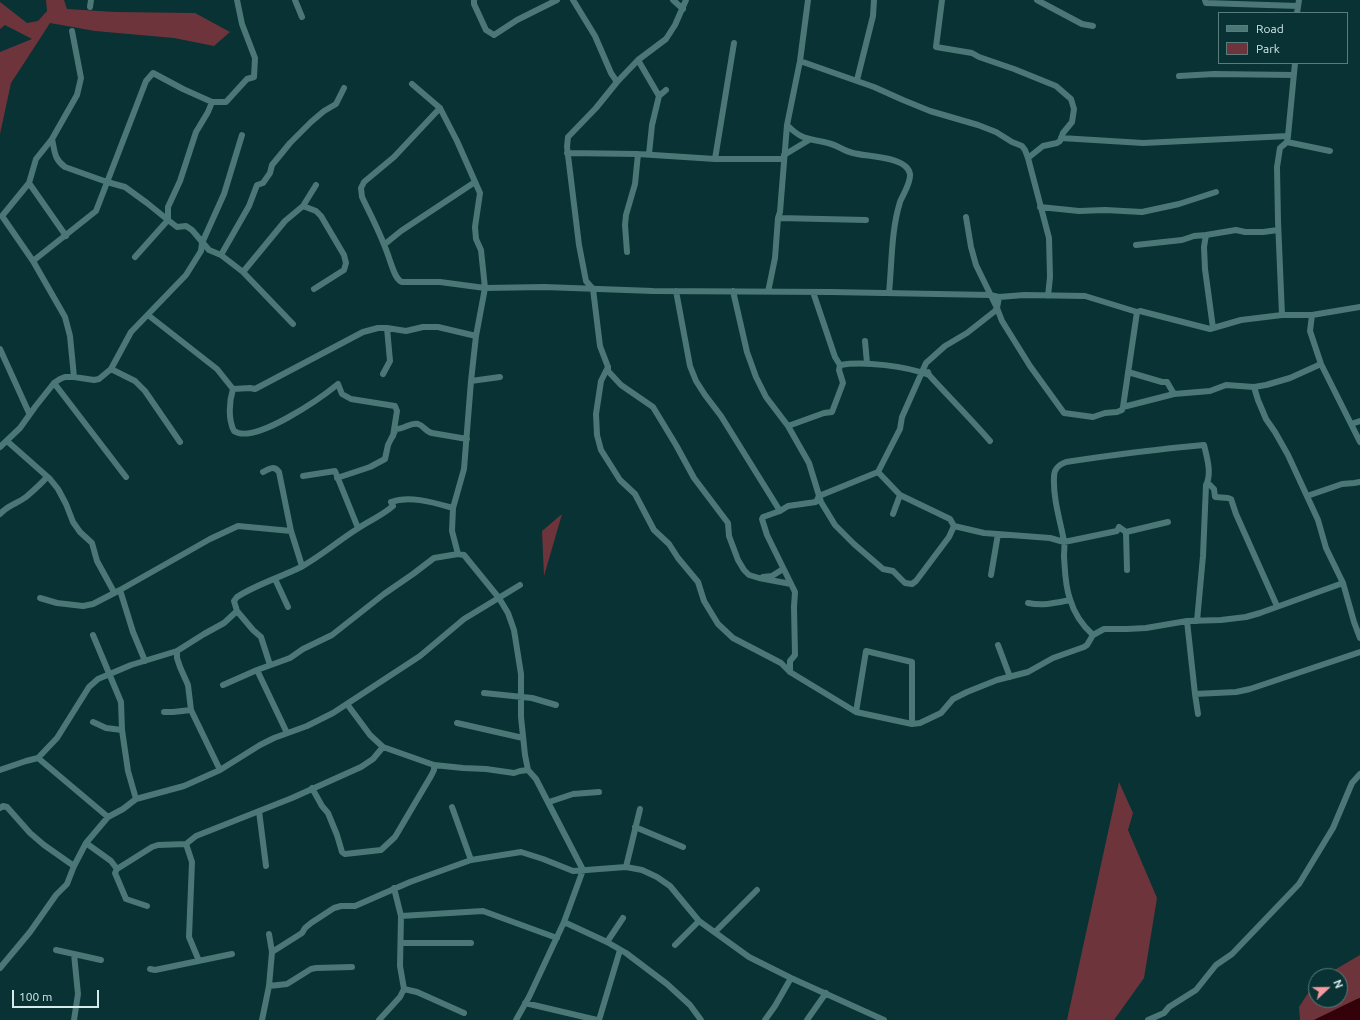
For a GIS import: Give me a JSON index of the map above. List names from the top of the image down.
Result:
{
  "legend": ["Road", "Park"],
  "scale_bar": "100 m",
  "north": "right"
}
